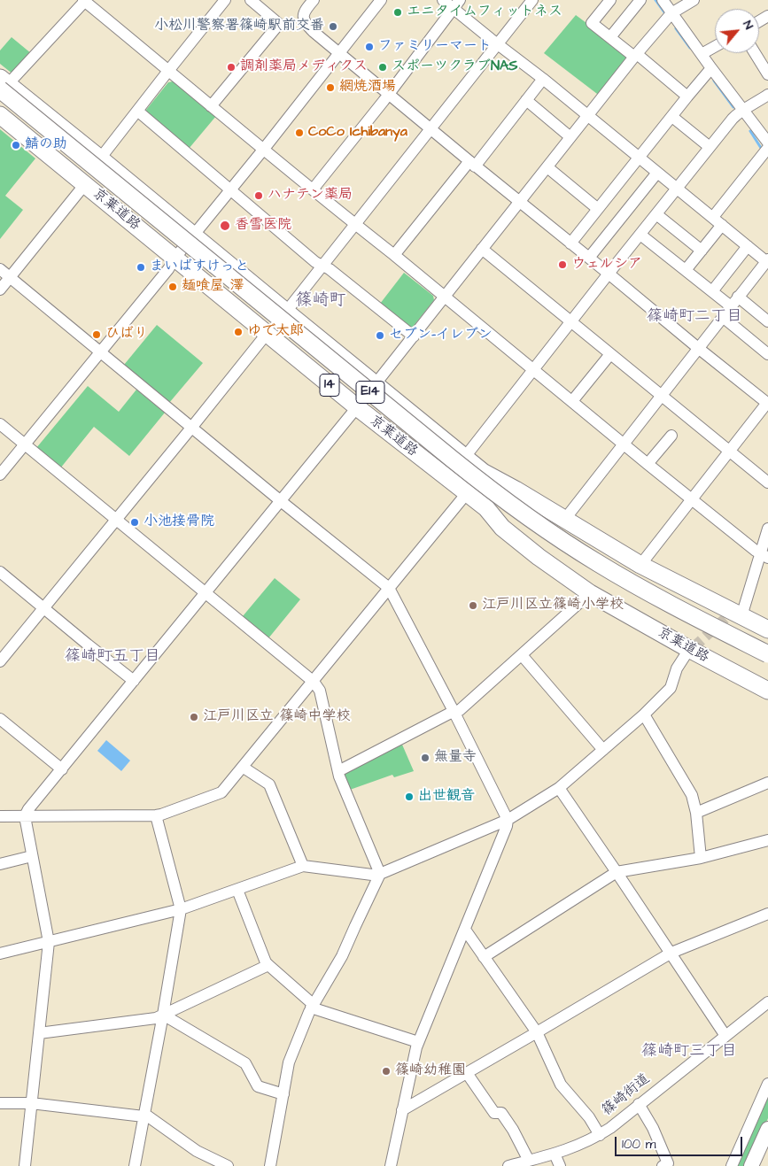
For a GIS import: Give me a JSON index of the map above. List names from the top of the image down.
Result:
{
  "streets": {
    "highway": ["京葉道路", "14", "E14"],
    "street": ["篠崎街道"]
  },
  "districts": [
    "篠崎町",
    "篠崎町二丁目",
    "篠崎町五丁目",
    "篠崎町三丁目"
  ],
  "places": [
    "エニタイムフィットネス",
    "小松川警察署篠崎駅前交番",
    "ファミリーマート",
    "調剤薬局メディクス",
    "スポーツクラブNAS",
    "網焼酒場",
    "CoCo Ichibanya",
    "鯖の助",
    "ハナテン薬局",
    "香雪医院",
    "ウェルシア",
    "まいばすけっと",
    "麺喰屋 澤",
    "ゆで太郎",
    "ひばり",
    "セブン-イレブン",
    "小池接骨院",
    "江戸川区立篠崎小学校",
    "江戸川区立 篠崎中学校",
    "無量寺",
    "出世観音",
    "篠崎幼稚園"
  ],
  "scale_bar": "100 m",
  "north": "top right"
}
